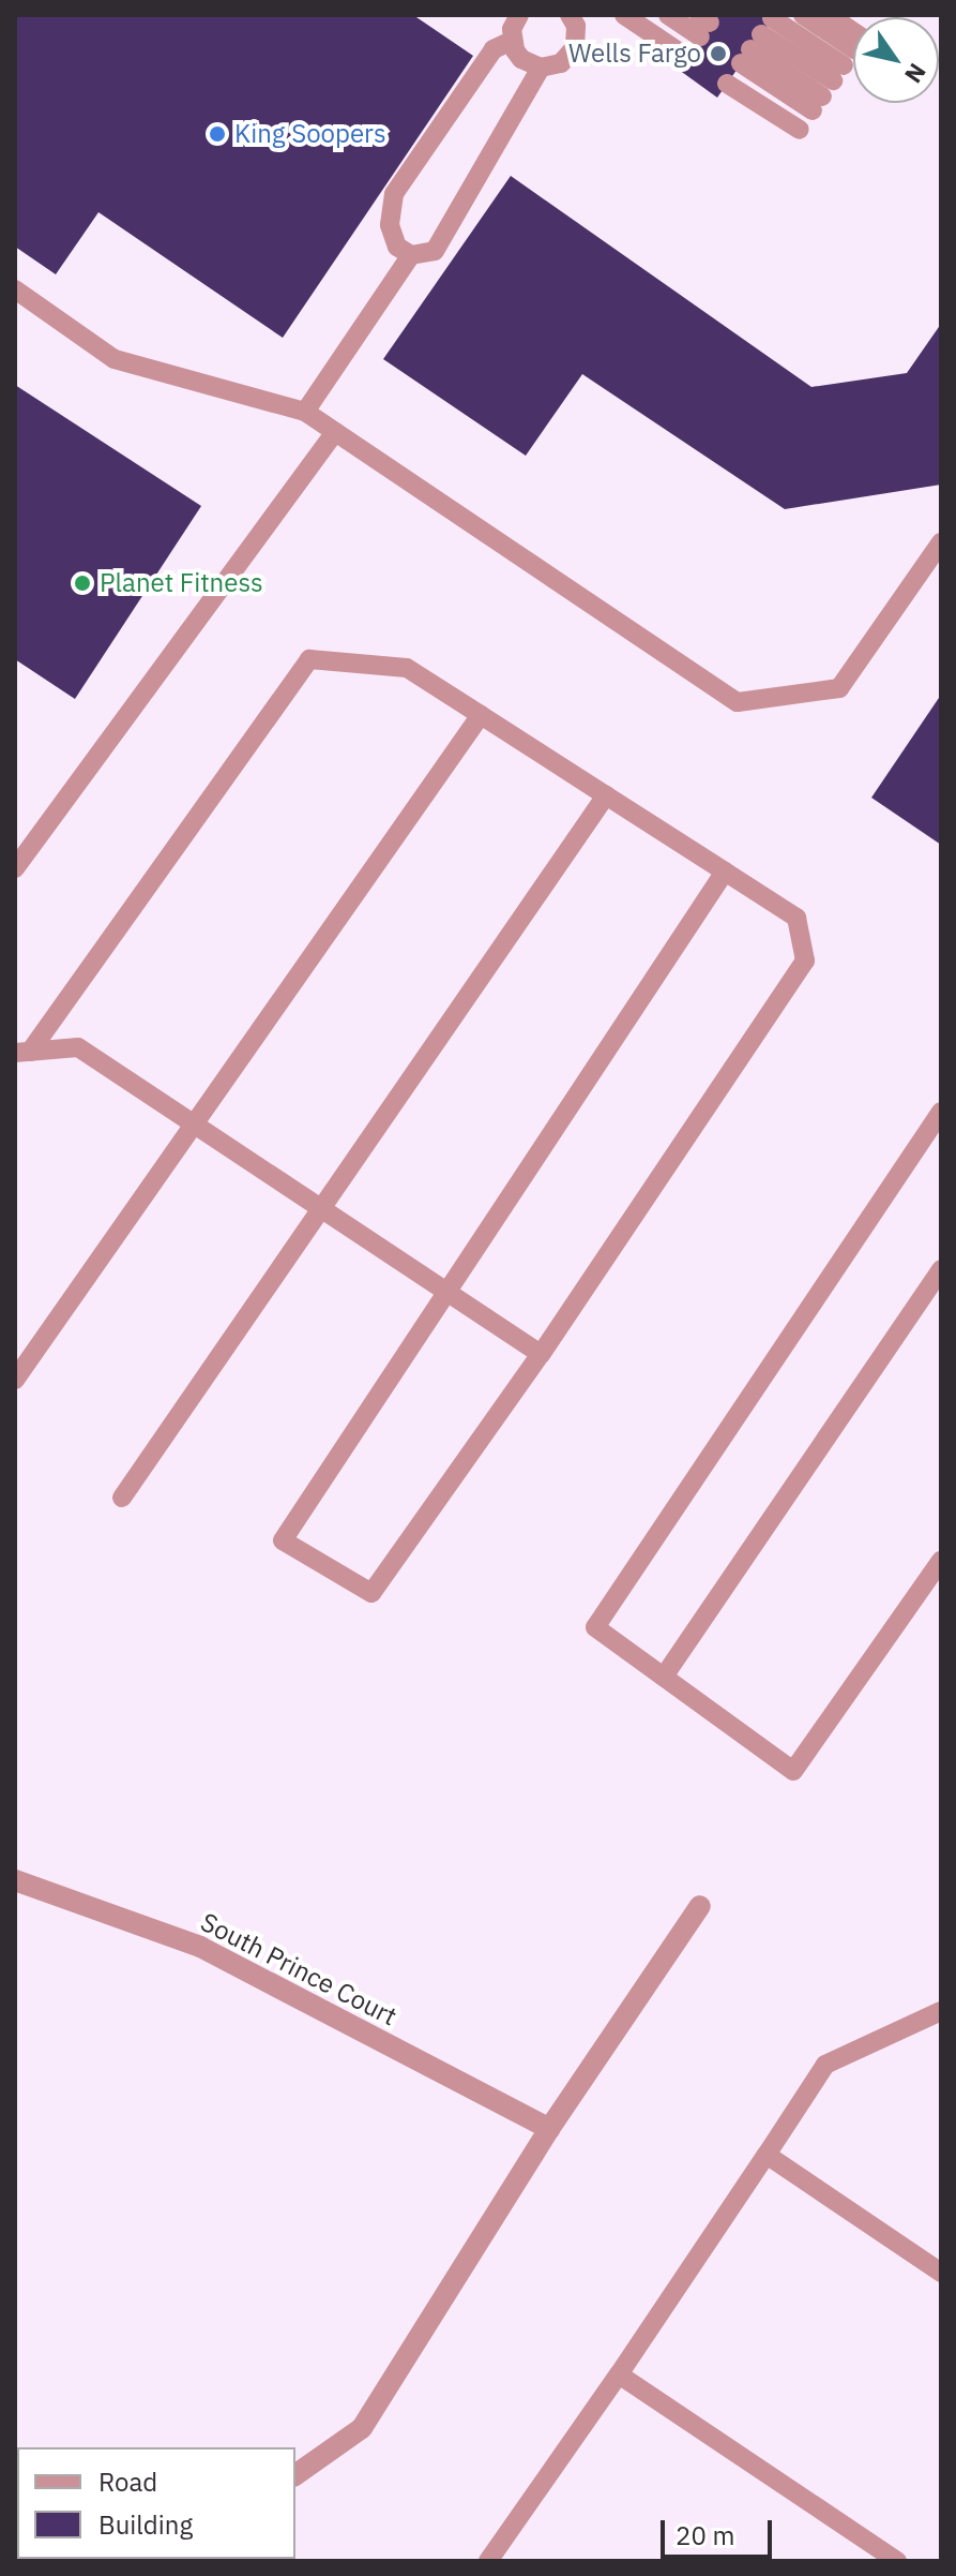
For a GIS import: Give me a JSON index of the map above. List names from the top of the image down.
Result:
{
  "streets": {
    "street": ["South Prince Court"]
  },
  "places": ["Wells Fargo", "King Soopers", "Planet Fitness"],
  "legend": ["Road", "Building"],
  "scale_bar": "20 m",
  "north": "bottom right"
}
